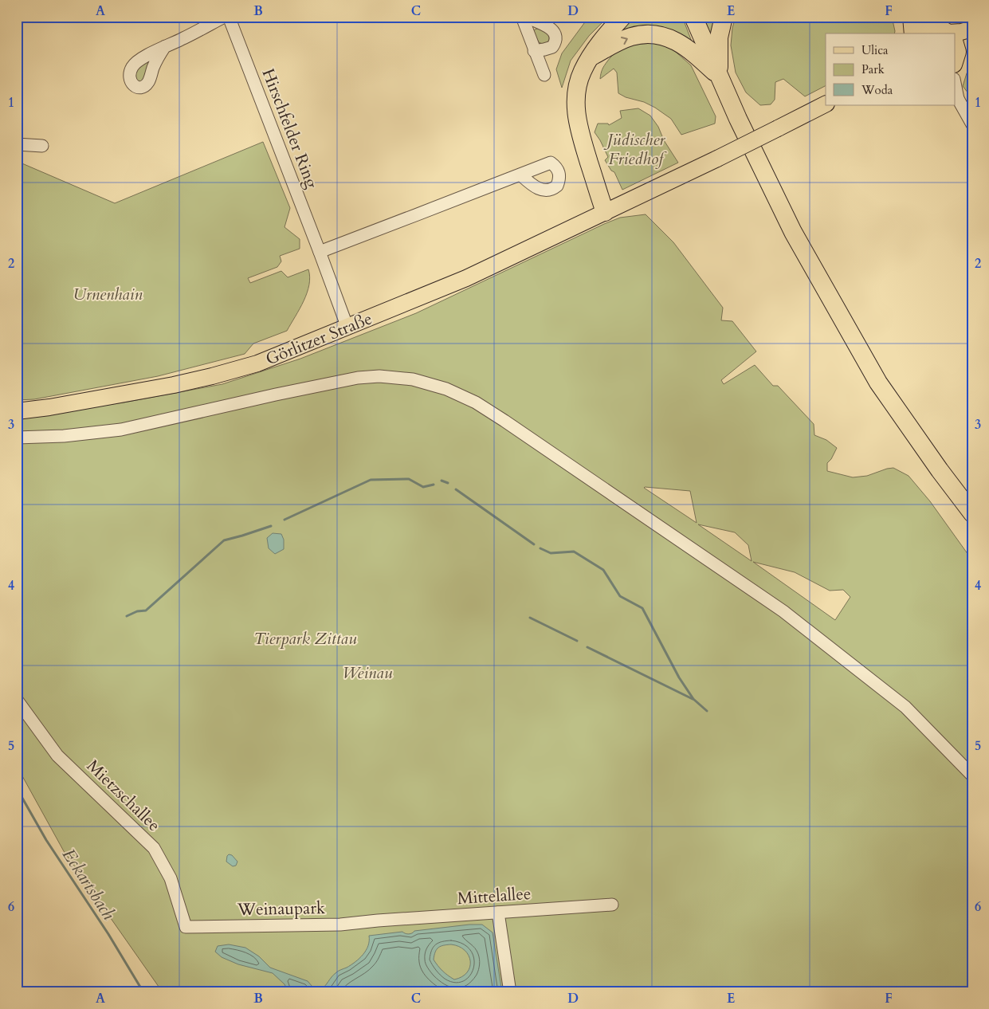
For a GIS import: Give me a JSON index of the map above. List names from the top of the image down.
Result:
{
  "streets": {
    "main road": ["Görlitzer Straße"],
    "street": [
      "Hirschfelder Ring",
      "Mietzschallee",
      "Mittelallee",
      "Weinaupark"
    ]
  },
  "crossings": [
    ["Hirschfelder Ring", "Görlitzer Straße"],
    ["Mietzschallee", "Weinaupark"],
    ["Mittelallee", "Weinaupark"]
  ],
  "water": ["Eckartsbach"],
  "parks": [
    "Jüdischer Friedhof",
    "Urnenhain",
    "Tierpark Zittau",
    "Weinau"
  ],
  "legend": ["Ulica", "Park", "Woda"],
  "grid": {
    "columns": [
      "A",
      "B",
      "C",
      "D",
      "E",
      "F"
    ],
    "rows": [
      "1",
      "2",
      "3",
      "4",
      "5",
      "6"
    ]
  }
}
